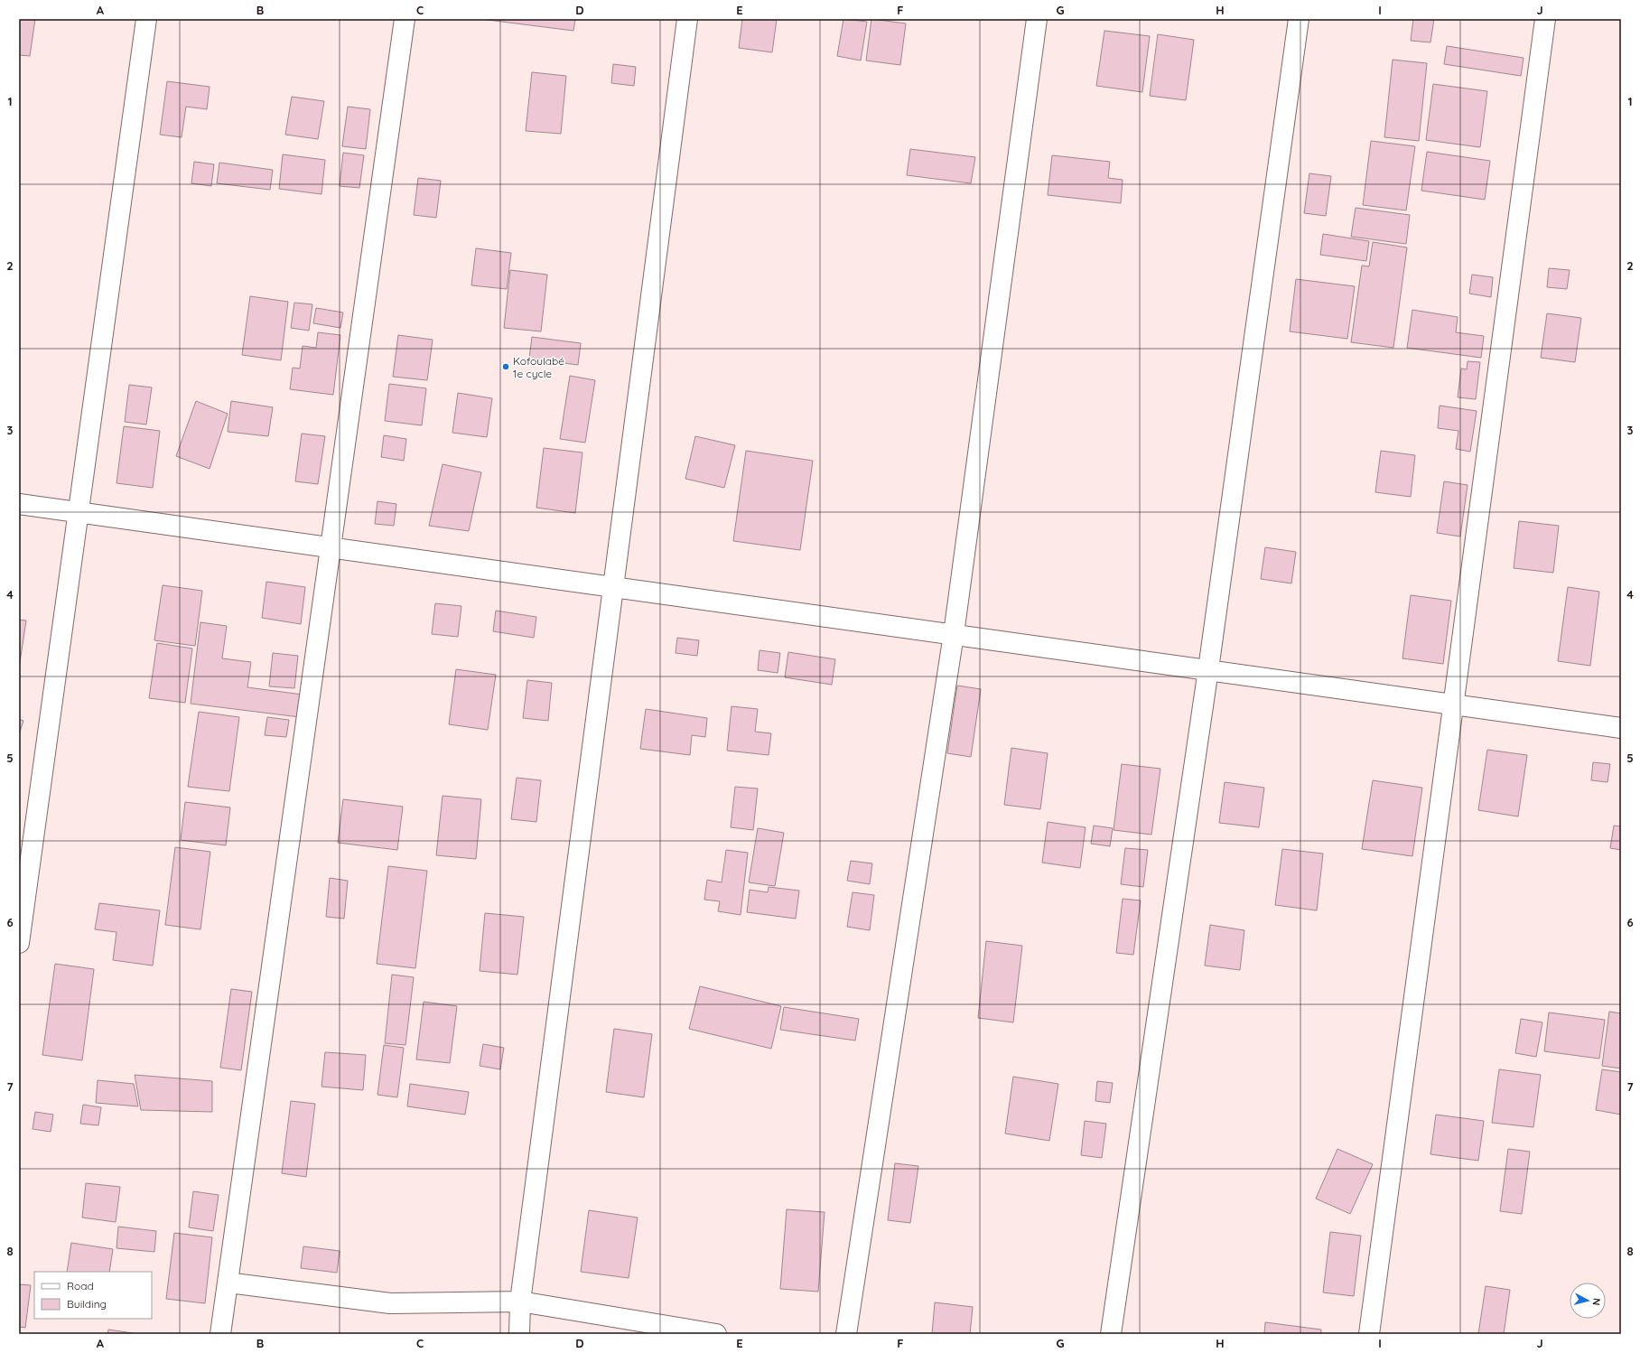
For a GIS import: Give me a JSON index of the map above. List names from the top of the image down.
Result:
{
  "places": ["Kofoulabé 1e cycle"],
  "legend": ["Road", "Building"],
  "north": "right",
  "grid": {
    "columns": [
      "A",
      "B",
      "C",
      "D",
      "E",
      "F",
      "G",
      "H",
      "I",
      "J"
    ],
    "rows": [
      "1",
      "2",
      "3",
      "4",
      "5",
      "6",
      "7",
      "8"
    ]
  }
}
